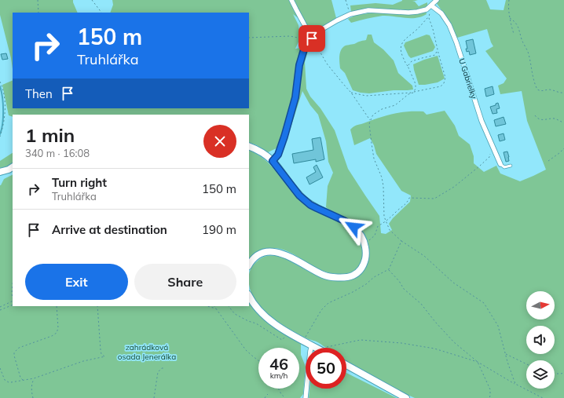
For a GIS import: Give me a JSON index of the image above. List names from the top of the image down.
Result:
{
  "streets": {
    "street": ["U Gabrielky"]
  },
  "parks": ["zahrádková osada Jenerálka"],
  "north": "right",
  "page": {
    "turn": ["150 m", "Truhlářka"],
    "then": "Then",
    "heading": ["1 min", "340 m · 16:08"],
    "list": [
      {
        "name": "Turn right",
        "note": "Truhlářka",
        "value": "150 m"
      },
      {
        "name": "Arrive at destination",
        "value": "190 m"
      }
    ],
    "buttons": ["Exit", "Share"],
    "speed": "46 km/h",
    "limit": "50"
  }
}
